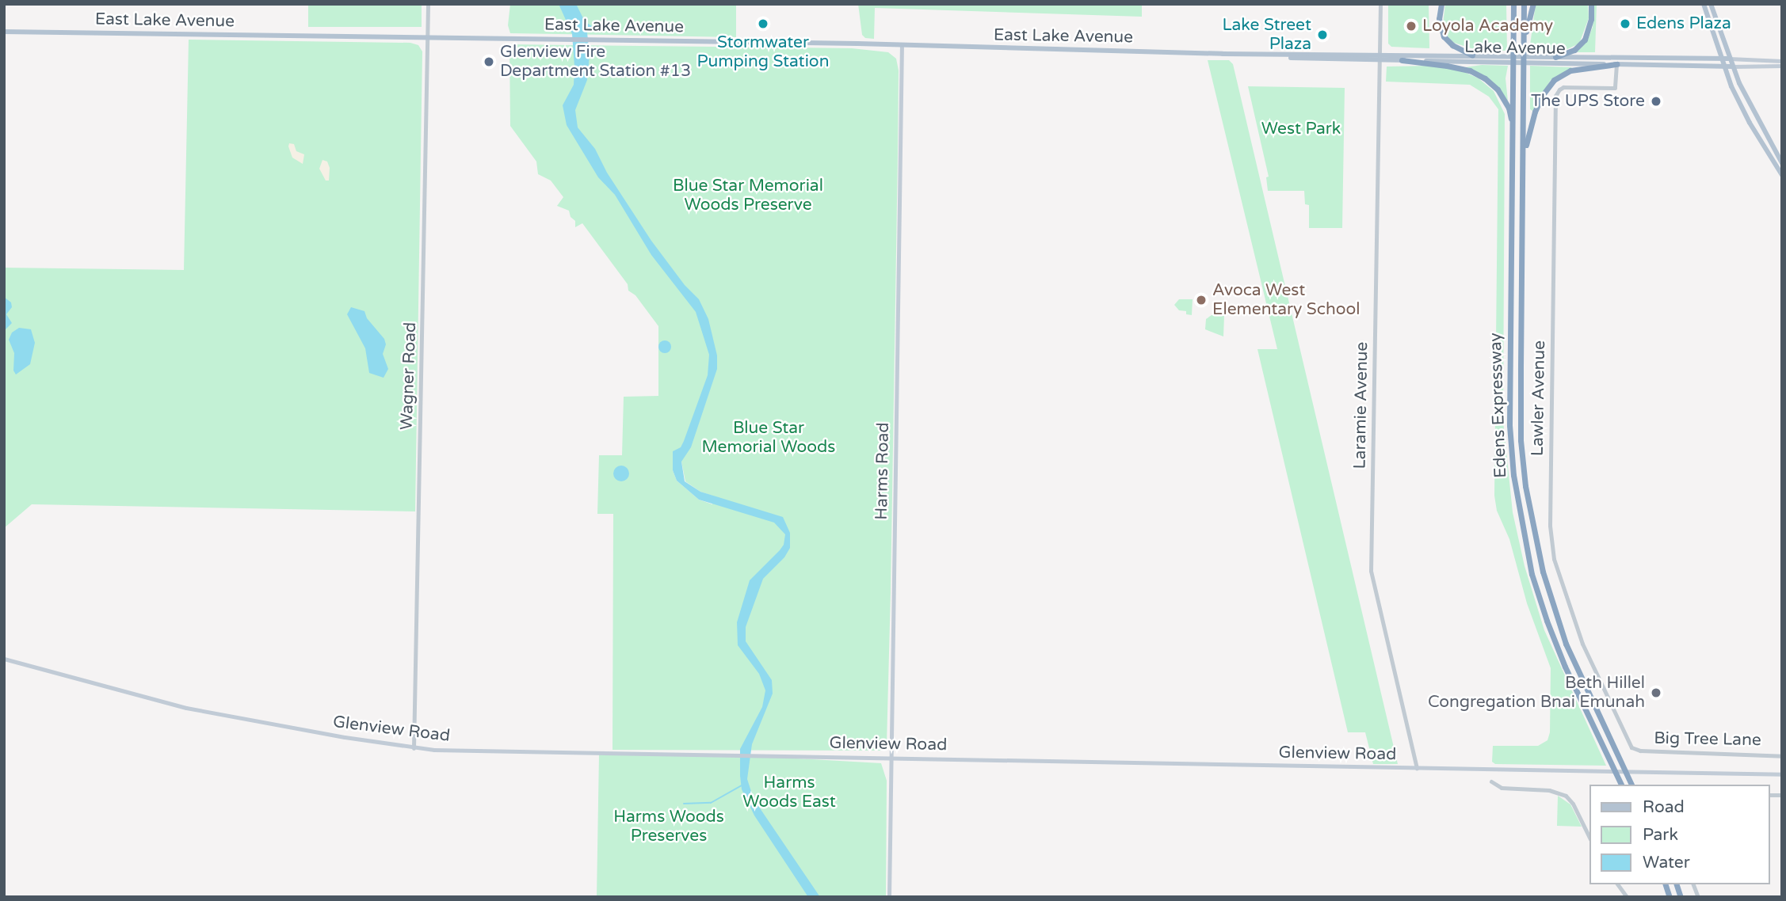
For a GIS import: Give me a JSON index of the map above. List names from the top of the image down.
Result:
{
  "streets": {
    "highway": ["Edens Expressway"],
    "main road": [
      "East Lake Avenue",
      "Lake Avenue",
      "Harms Road",
      "Glenview Road"
    ],
    "street": [
      "Wagner Road",
      "Lawler Avenue",
      "Laramie Avenue",
      "Big Tree Lane"
    ]
  },
  "crossings": [
    ["East Lake Avenue", "Lake Avenue"],
    ["East Lake Avenue", "Wagner Road"],
    ["East Lake Avenue", "Harms Road"],
    ["Lake Avenue", "Lawler Avenue"],
    ["Lake Avenue", "Laramie Avenue"],
    ["Wagner Road", "Glenview Road"],
    ["Lawler Avenue", "Big Tree Lane"],
    ["Laramie Avenue", "Glenview Road"],
    ["Harms Road", "Glenview Road"]
  ],
  "parks": [
    "West Park",
    "Blue Star Memorial Woods Preserve",
    "Blue Star Memorial Woods",
    "Harms Woods East",
    "Harms Woods Preserves"
  ],
  "places": [
    "Stormwater Pumping Station",
    "Edens Plaza",
    "Loyola Academy",
    "Lake Street Plaza",
    "Glenview Fire Department Station #13",
    "The UPS Store",
    "Avoca West Elementary School",
    "Beth Hillel Congregation Bnai Emunah"
  ],
  "legend": ["Road", "Park", "Water"]
}
